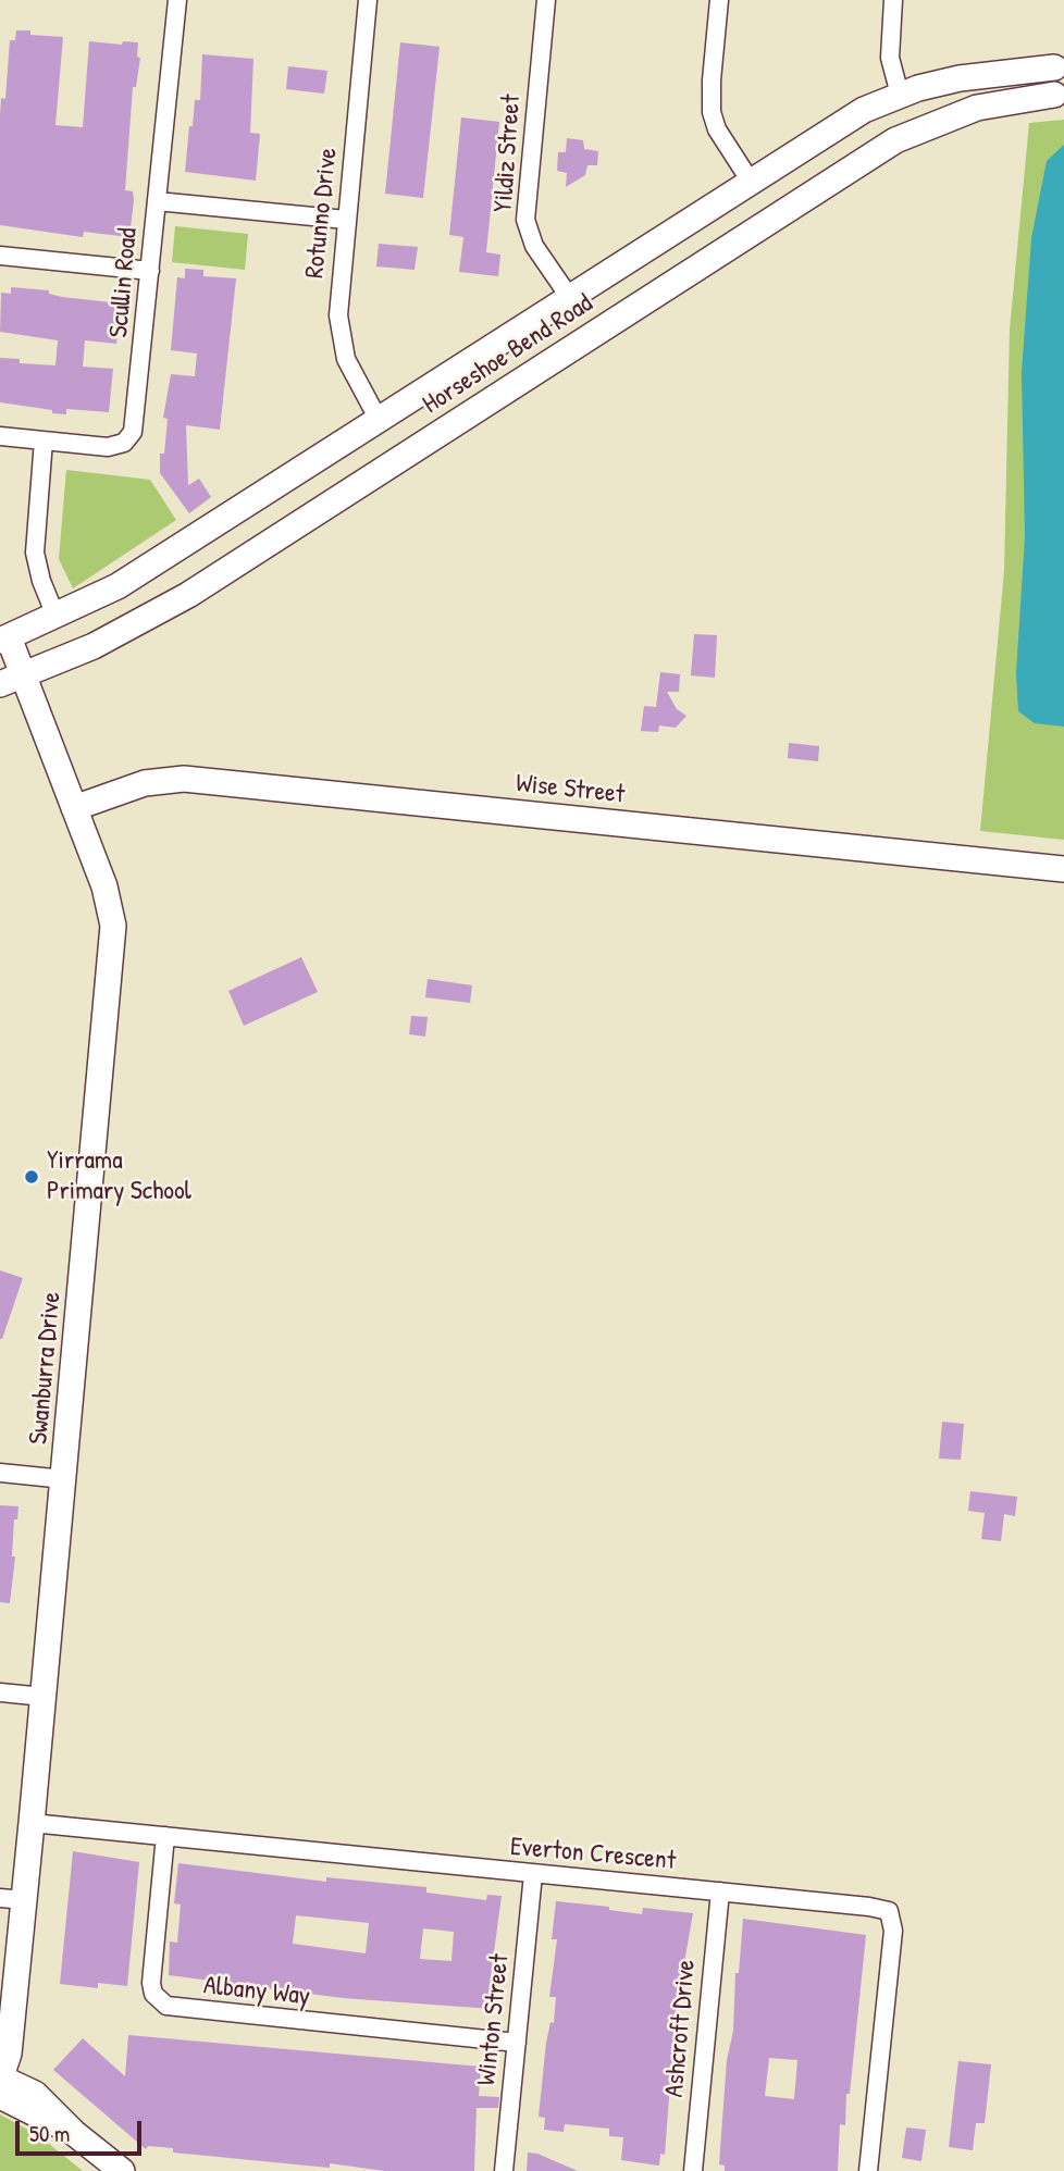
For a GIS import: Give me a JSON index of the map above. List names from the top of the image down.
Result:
{
  "streets": {
    "street": [
      "Yildiz Street",
      "Rotunno Drive",
      "Scullin Road",
      "Horseshoe Bend Road",
      "Wise Street",
      "Swanburra Drive",
      "Everton Crescent",
      "Albany Way",
      "Winton Street",
      "Ashcroft Drive"
    ]
  },
  "crossings": [
    ["Yildiz Street", "Horseshoe Bend Road"],
    ["Rotunno Drive", "Horseshoe Bend Road"],
    ["Horseshoe Bend Road", "Swanburra Drive"],
    ["Wise Street", "Swanburra Drive"],
    ["Swanburra Drive", "Everton Crescent"],
    ["Everton Crescent", "Albany Way"],
    ["Everton Crescent", "Winton Street"],
    ["Everton Crescent", "Ashcroft Drive"],
    ["Albany Way", "Winton Street"]
  ],
  "places": ["Yirrama Primary School"],
  "scale_bar": "50 m"
}
